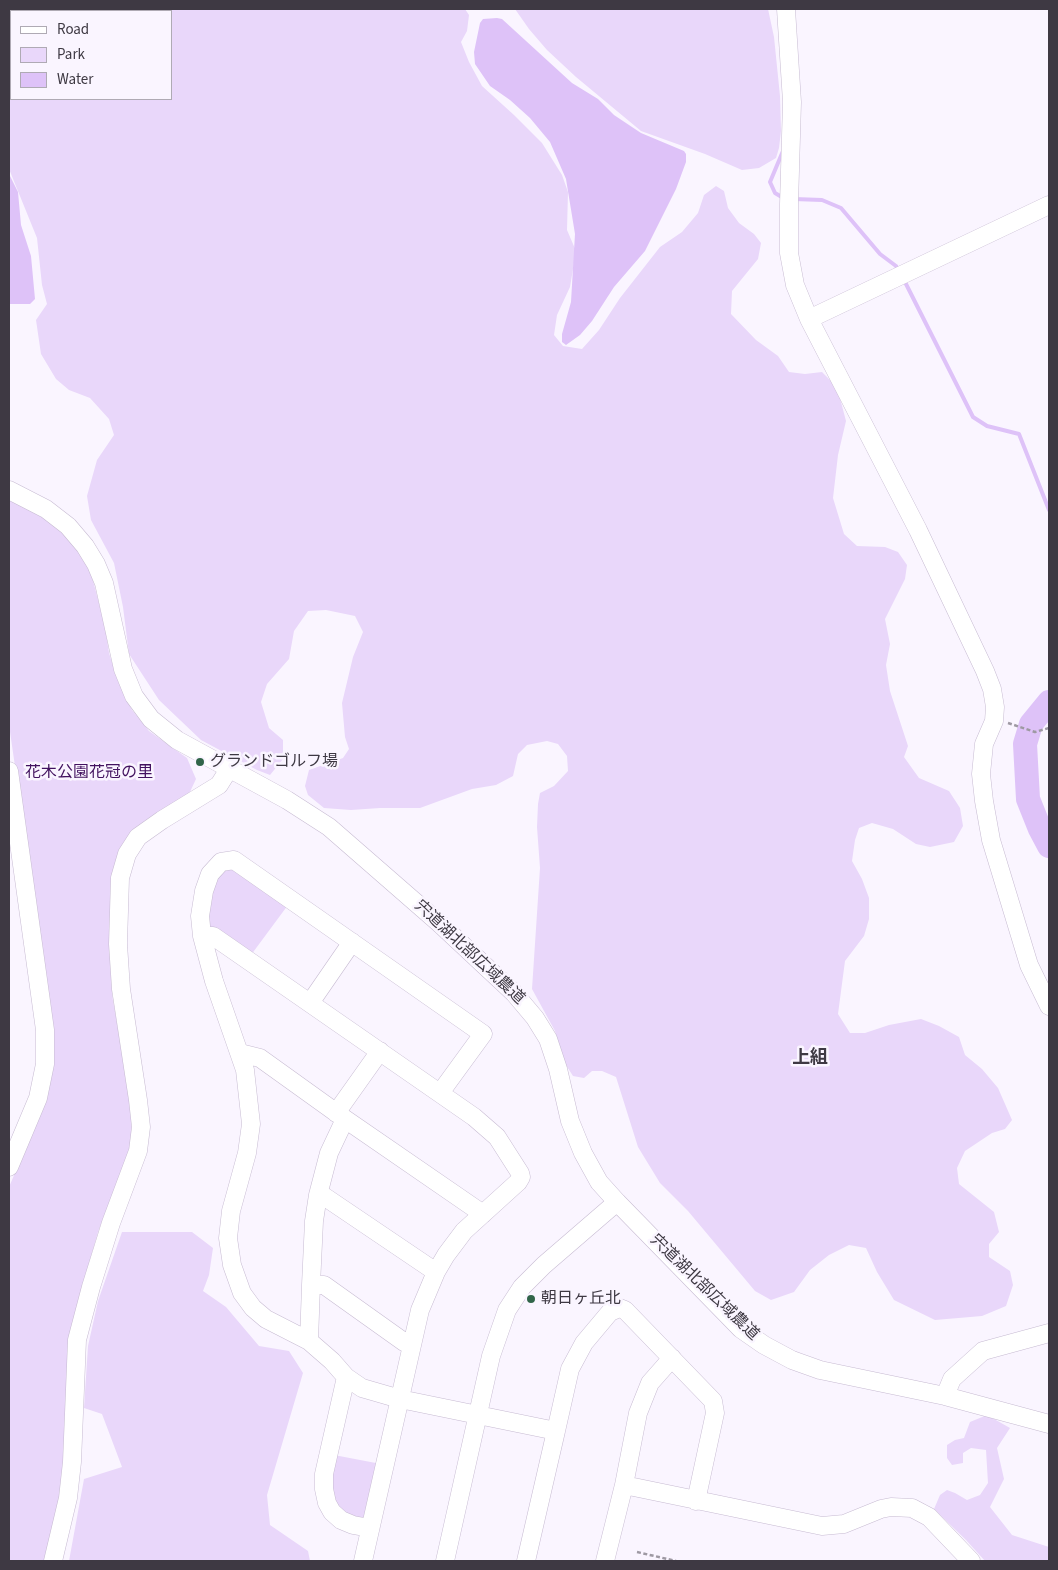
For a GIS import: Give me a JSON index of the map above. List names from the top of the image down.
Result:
{
  "streets": {
    "street": ["宍道湖北部広域農道"]
  },
  "districts": ["上組"],
  "parks": ["花木公園花冠の里"],
  "places": ["グランドゴルフ場", "朝日ヶ丘北"],
  "legend": ["Road", "Park", "Water"]
}
